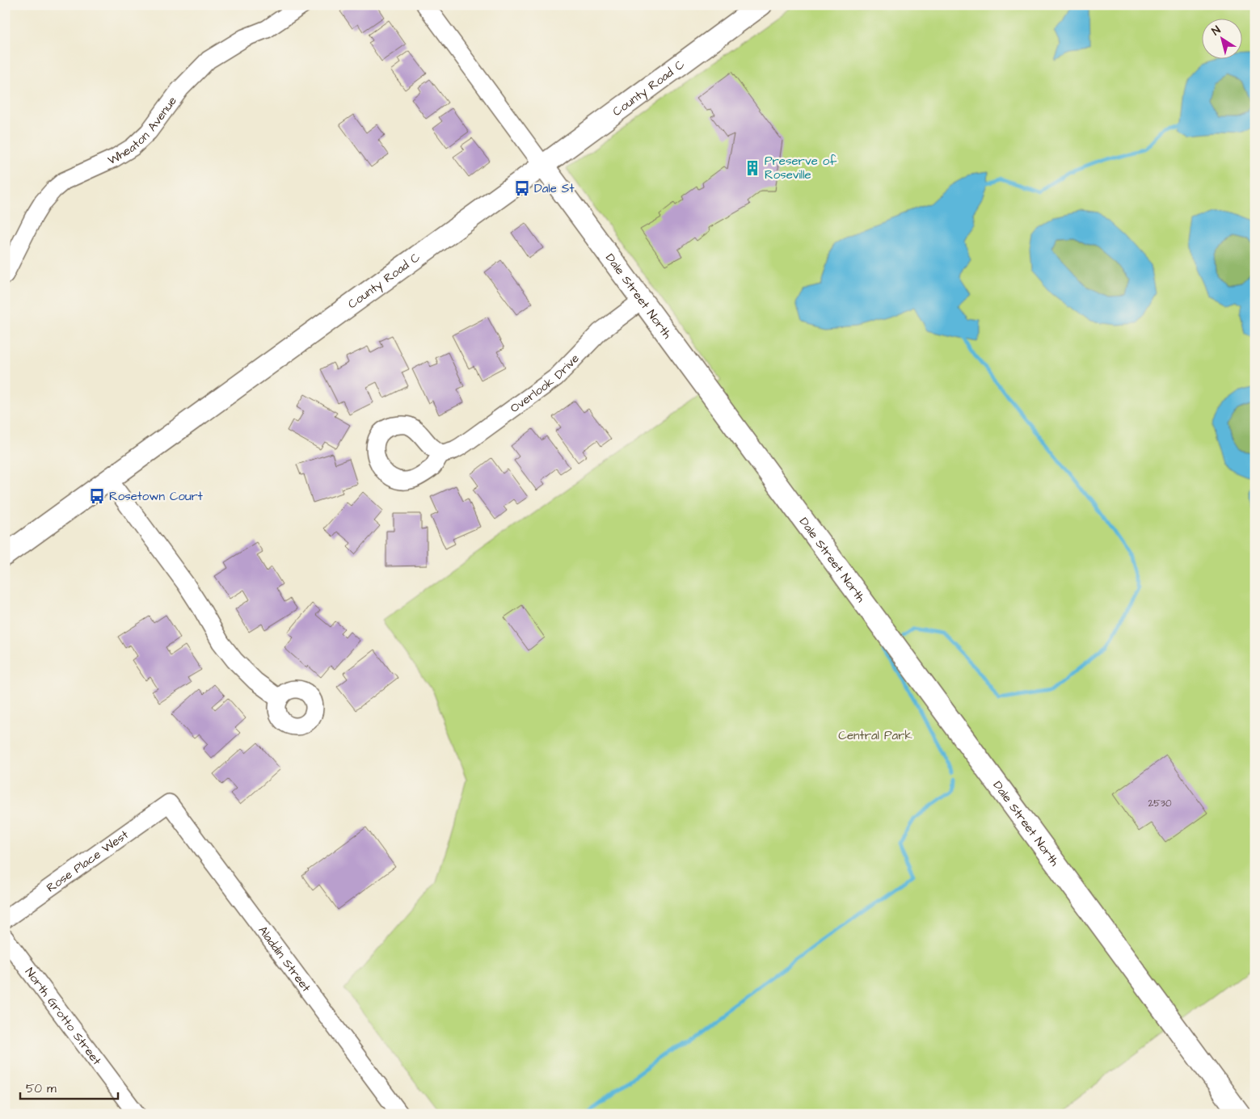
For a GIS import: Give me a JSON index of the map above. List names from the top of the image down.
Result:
{
  "streets": {
    "main road": ["County Road C", "Dale Street North"],
    "street": [
      "Wheaton Avenue",
      "Overlook Drive",
      "Rose Place West",
      "Aladdin Street",
      "North Grotto Street"
    ]
  },
  "crossings": [
    ["County Road C", "Dale Street North"],
    ["Dale Street North", "Overlook Drive"],
    ["Rose Place West", "Aladdin Street"]
  ],
  "parks": ["Central Park"],
  "places": {
    "building": ["Preserve of Roseville"],
    "bus stop": ["Dale St", "Rosetown Court"]
  },
  "house_numbers": ["2530"],
  "scale_bar": "50 m",
  "north": "top left"
}
